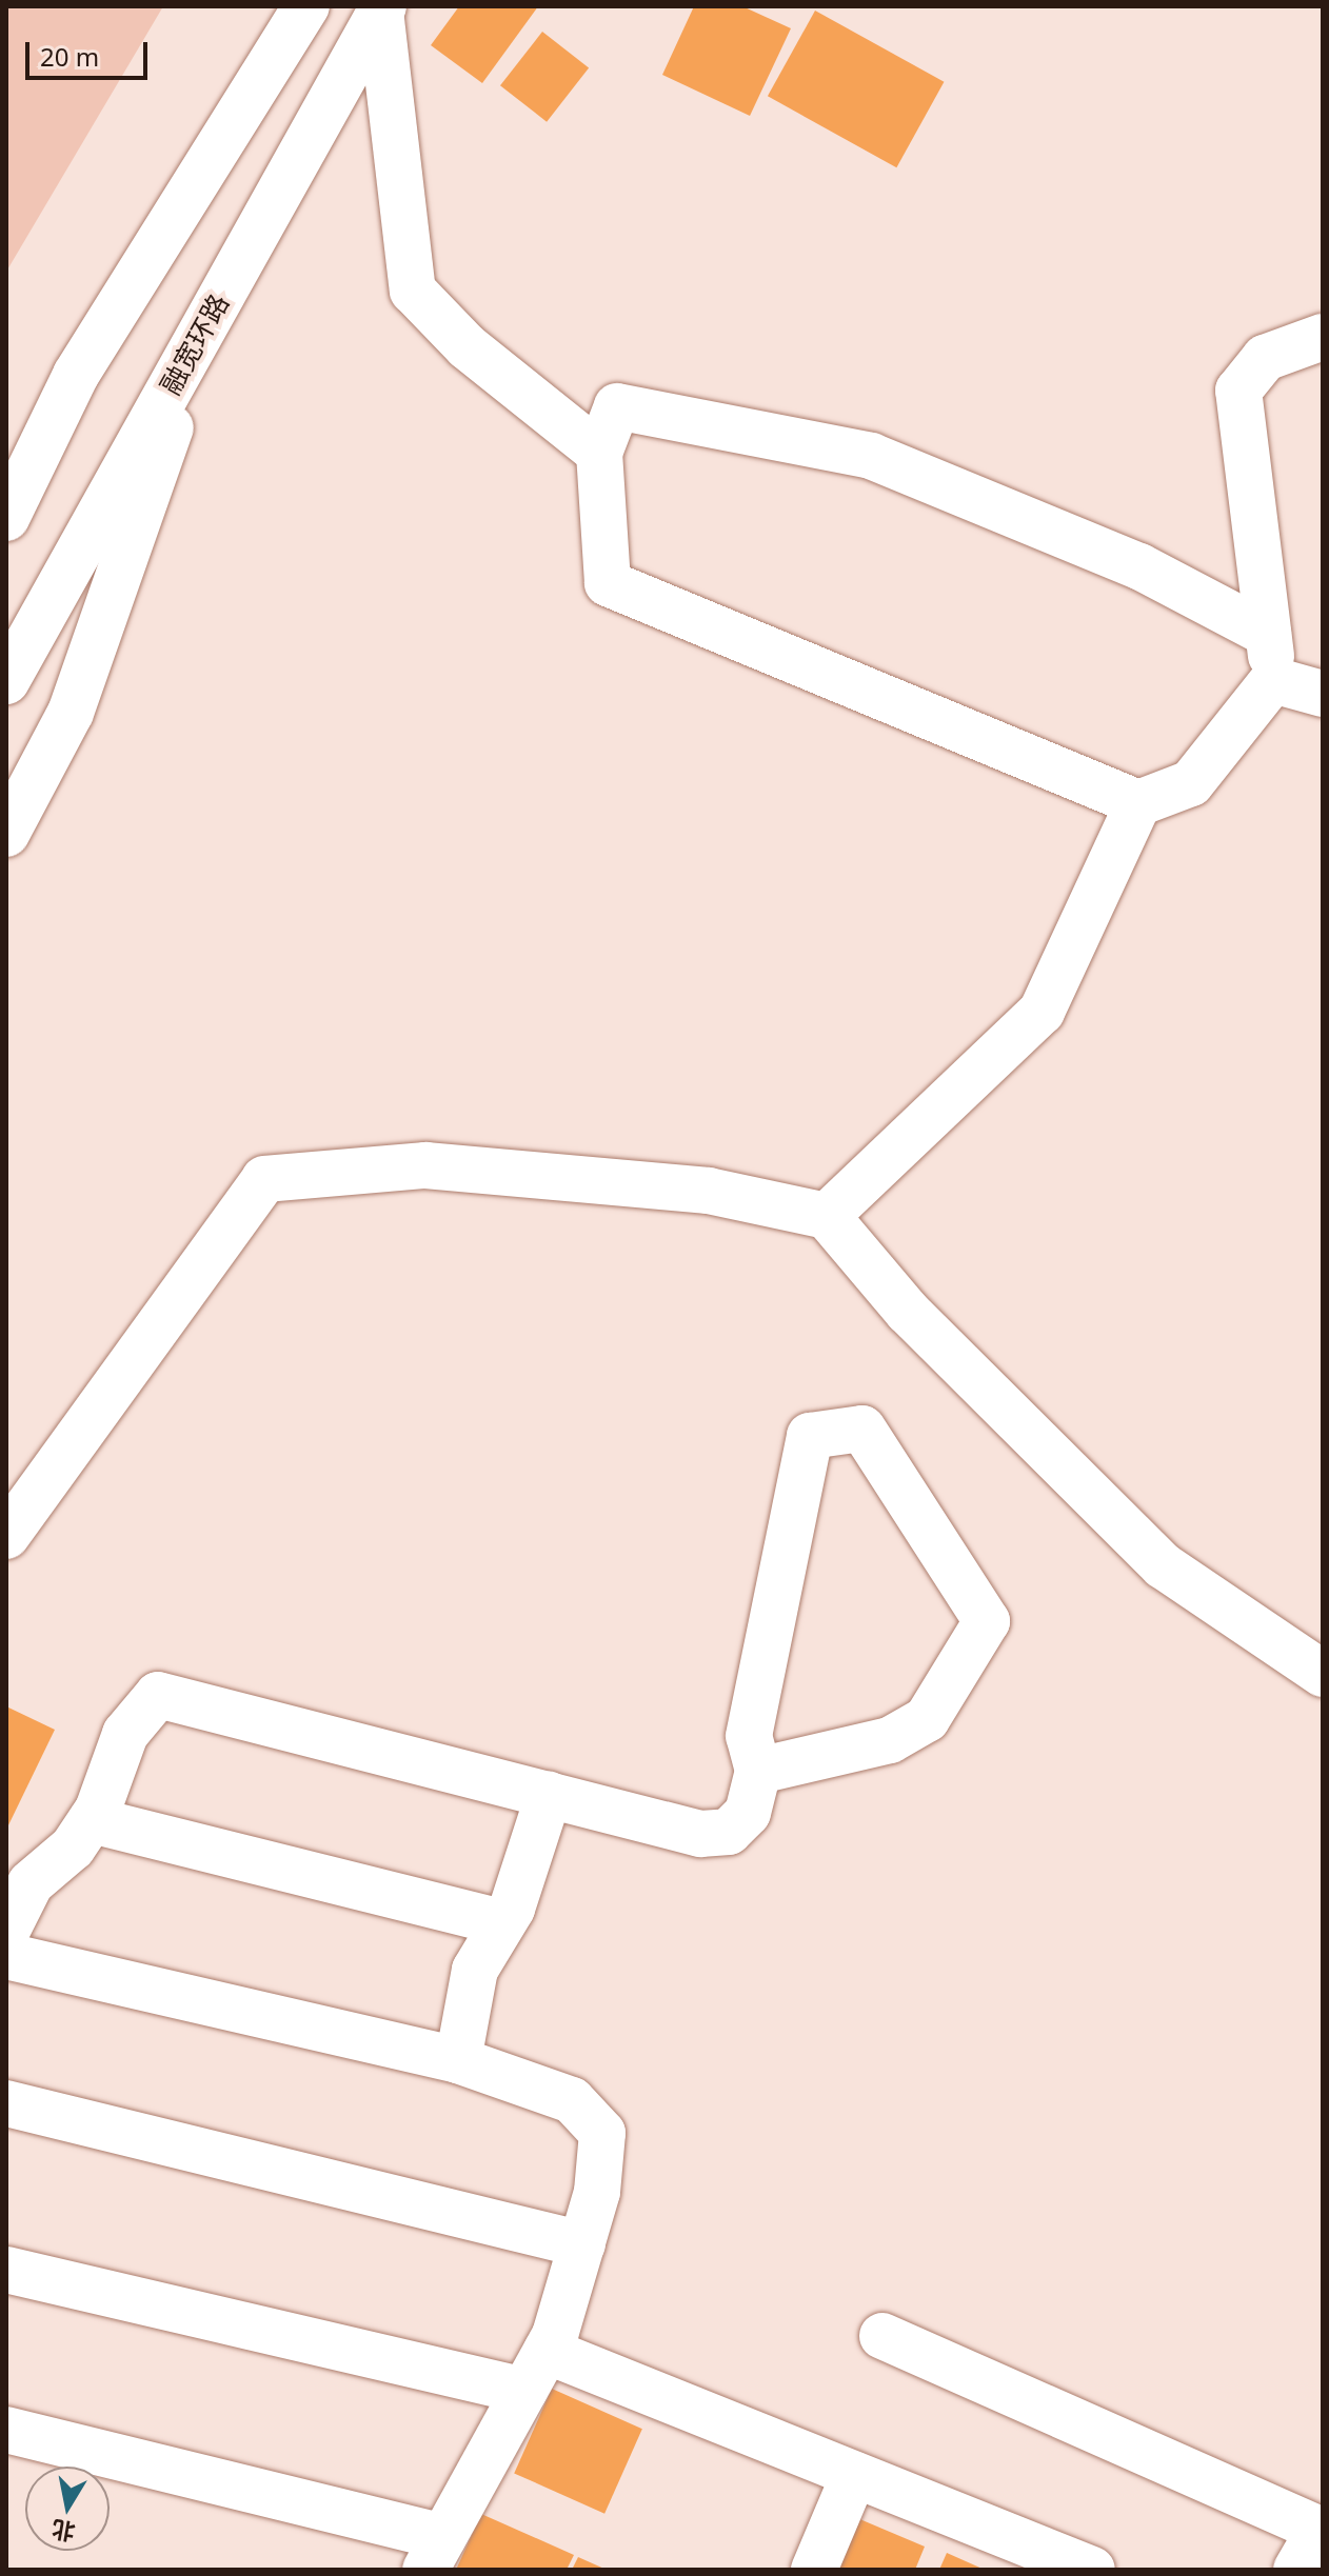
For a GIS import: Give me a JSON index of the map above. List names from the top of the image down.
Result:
{
  "streets": {
    "street": ["融宽环路"]
  },
  "scale_bar": "20 m",
  "north": "bottom"
}
